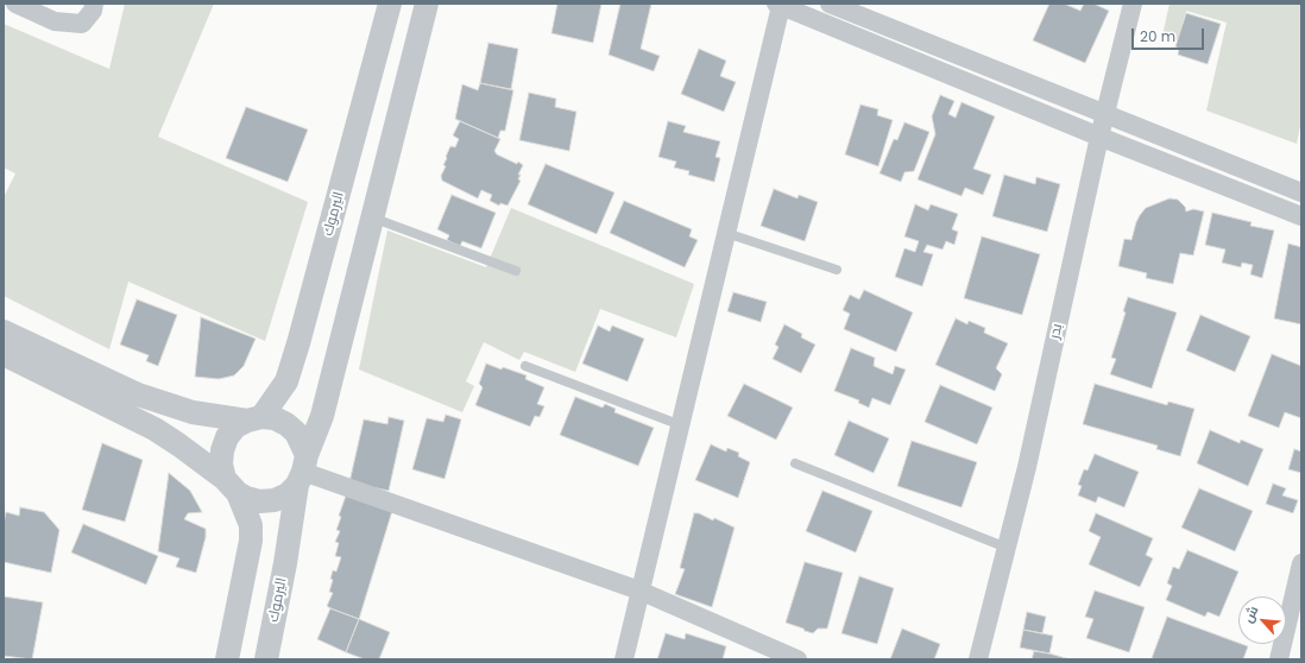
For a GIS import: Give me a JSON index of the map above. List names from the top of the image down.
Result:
{
  "streets": {
    "street": ["اليرموك", "بدر"]
  },
  "scale_bar": "20 m",
  "north": "top left"
}
